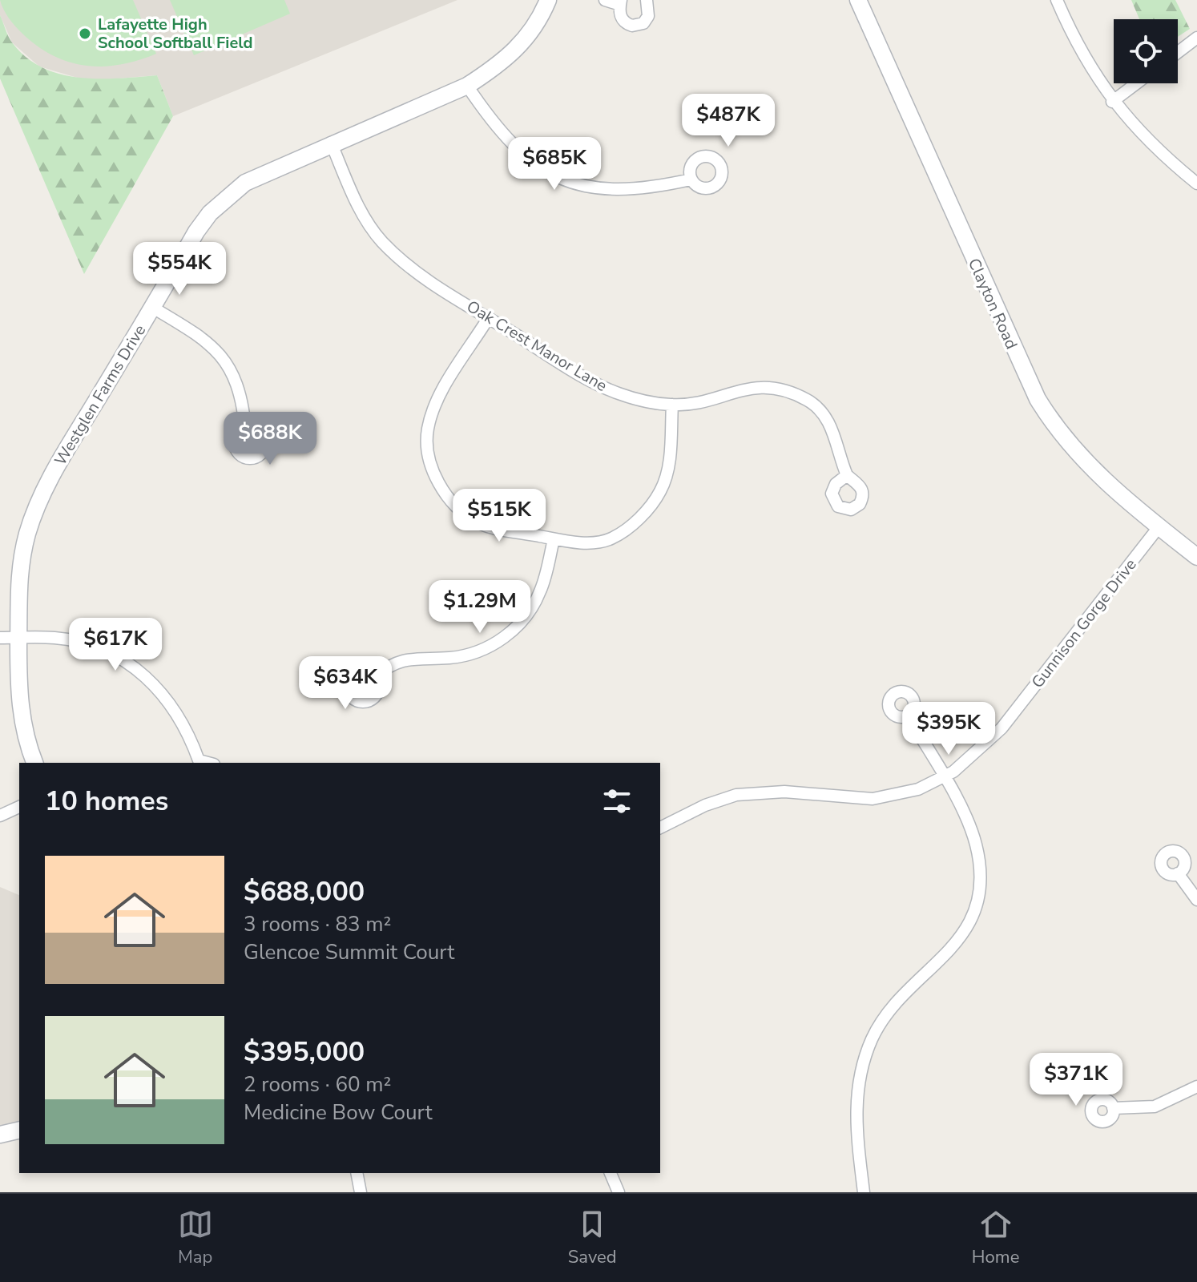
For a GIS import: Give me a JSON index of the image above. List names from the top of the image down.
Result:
{
  "streets": {
    "street": [
      "Clayton Road",
      "Oak Crest Manor Lane",
      "Westglen Farms Drive",
      "Gunnison Gorge Drive"
    ]
  },
  "crossings": [
    ["Clayton Road", "Gunnison Gorge Drive"],
    ["Oak Crest Manor Lane", "Westglen Farms Drive"]
  ],
  "places": ["Lafayette High School Softball Field"],
  "page": {
    "price": [
      "$487K",
      "$685K",
      "$554K",
      "$688K",
      "$515K",
      "$1.29M",
      "$617K",
      "$634K",
      "$395K",
      "$371K"
    ],
    "heading": "10 homes",
    "list": [
      {
        "name": "$688,000",
        "note": "3 rooms · 83 m² · Glencoe Summit Court"
      },
      {
        "name": "$395,000",
        "note": "2 rooms · 60 m² · Medicine Bow Court"
      }
    ],
    "tabs": ["Map", "Saved", "Home"]
  }
}
